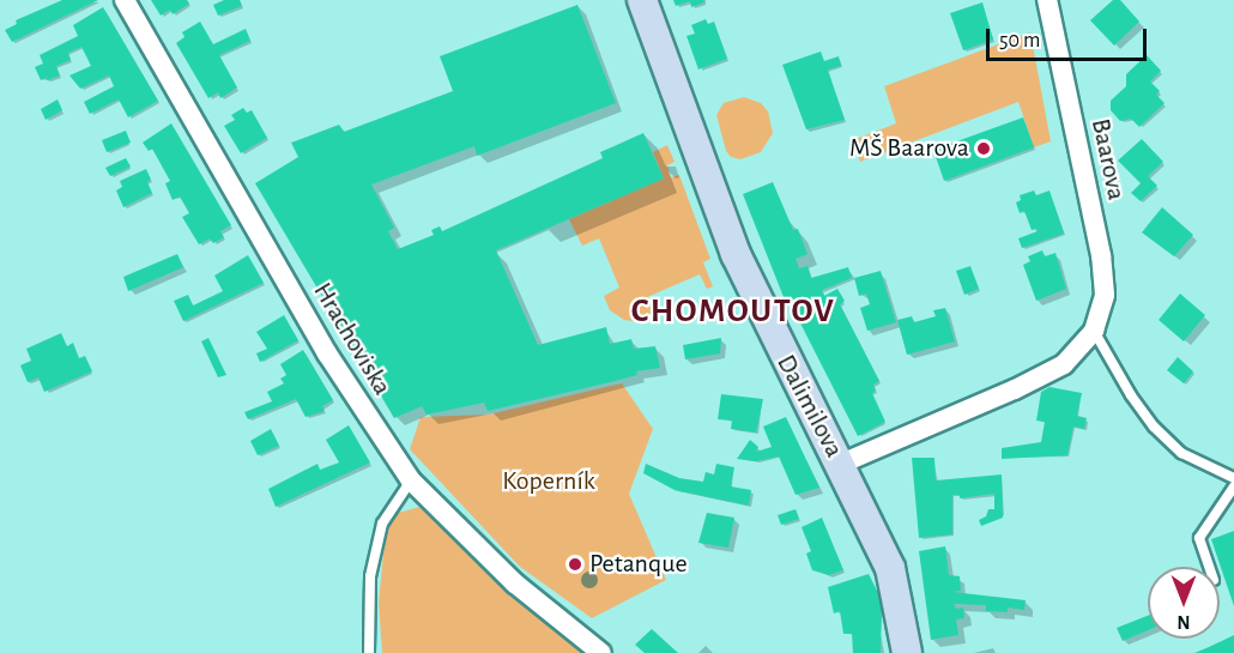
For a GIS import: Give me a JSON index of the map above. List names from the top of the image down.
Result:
{
  "streets": {
    "main road": ["Dalimilova"],
    "street": ["Baarova", "Hrachoviska"]
  },
  "crossings": [
    ["Baarova", "Dalimilova"]
  ],
  "districts": ["CHOMOUTOV"],
  "parks": ["Koperník"],
  "places": ["MŠ Baarova", "Petanque"],
  "scale_bar": "50 m",
  "north": "bottom"
}
